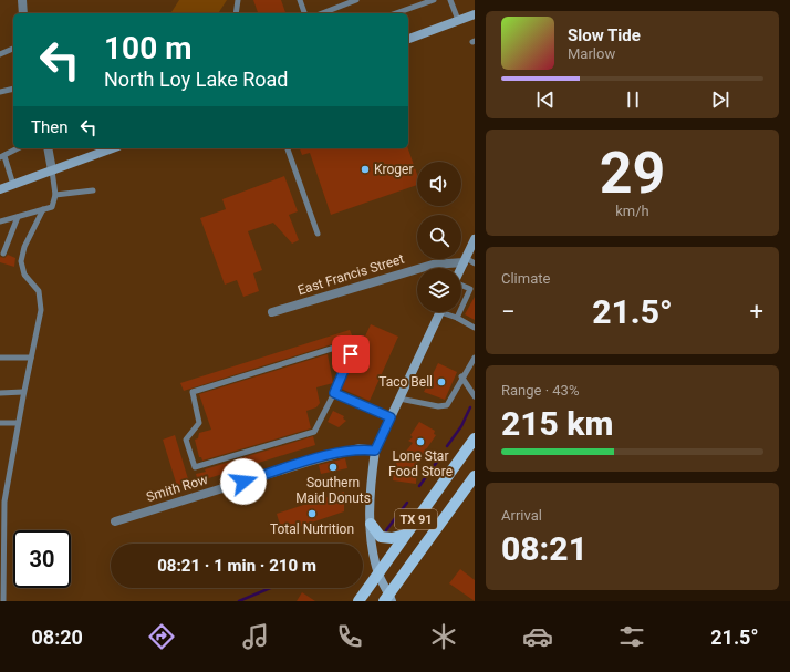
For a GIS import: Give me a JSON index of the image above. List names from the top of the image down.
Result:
{
  "streets": {
    "main road": ["TX 91"],
    "street": ["East Francis Street", "Smith Row"]
  },
  "places": [
    "Kroger",
    "Taco Bell",
    "Lone Star Food Store",
    "Southern Maid Donuts",
    "Total Nutrition"
  ],
  "page": {
    "turn": ["100 m", "North Loy Lake Road"],
    "song": ["Slow Tide", "Marlow"],
    "then": "Then",
    "tile": [
      ["29", "km/h"],
      "Climate",
      ["Range · 43%", "215 km"],
      ["Arrival", "08:21"]
    ],
    "heat": ["−", "21.5°", "+"],
    "limit": "30",
    "trip": "08:21 · 1 min · 210 m",
    "tabs": ["08:20", "21.5°"]
  }
}
